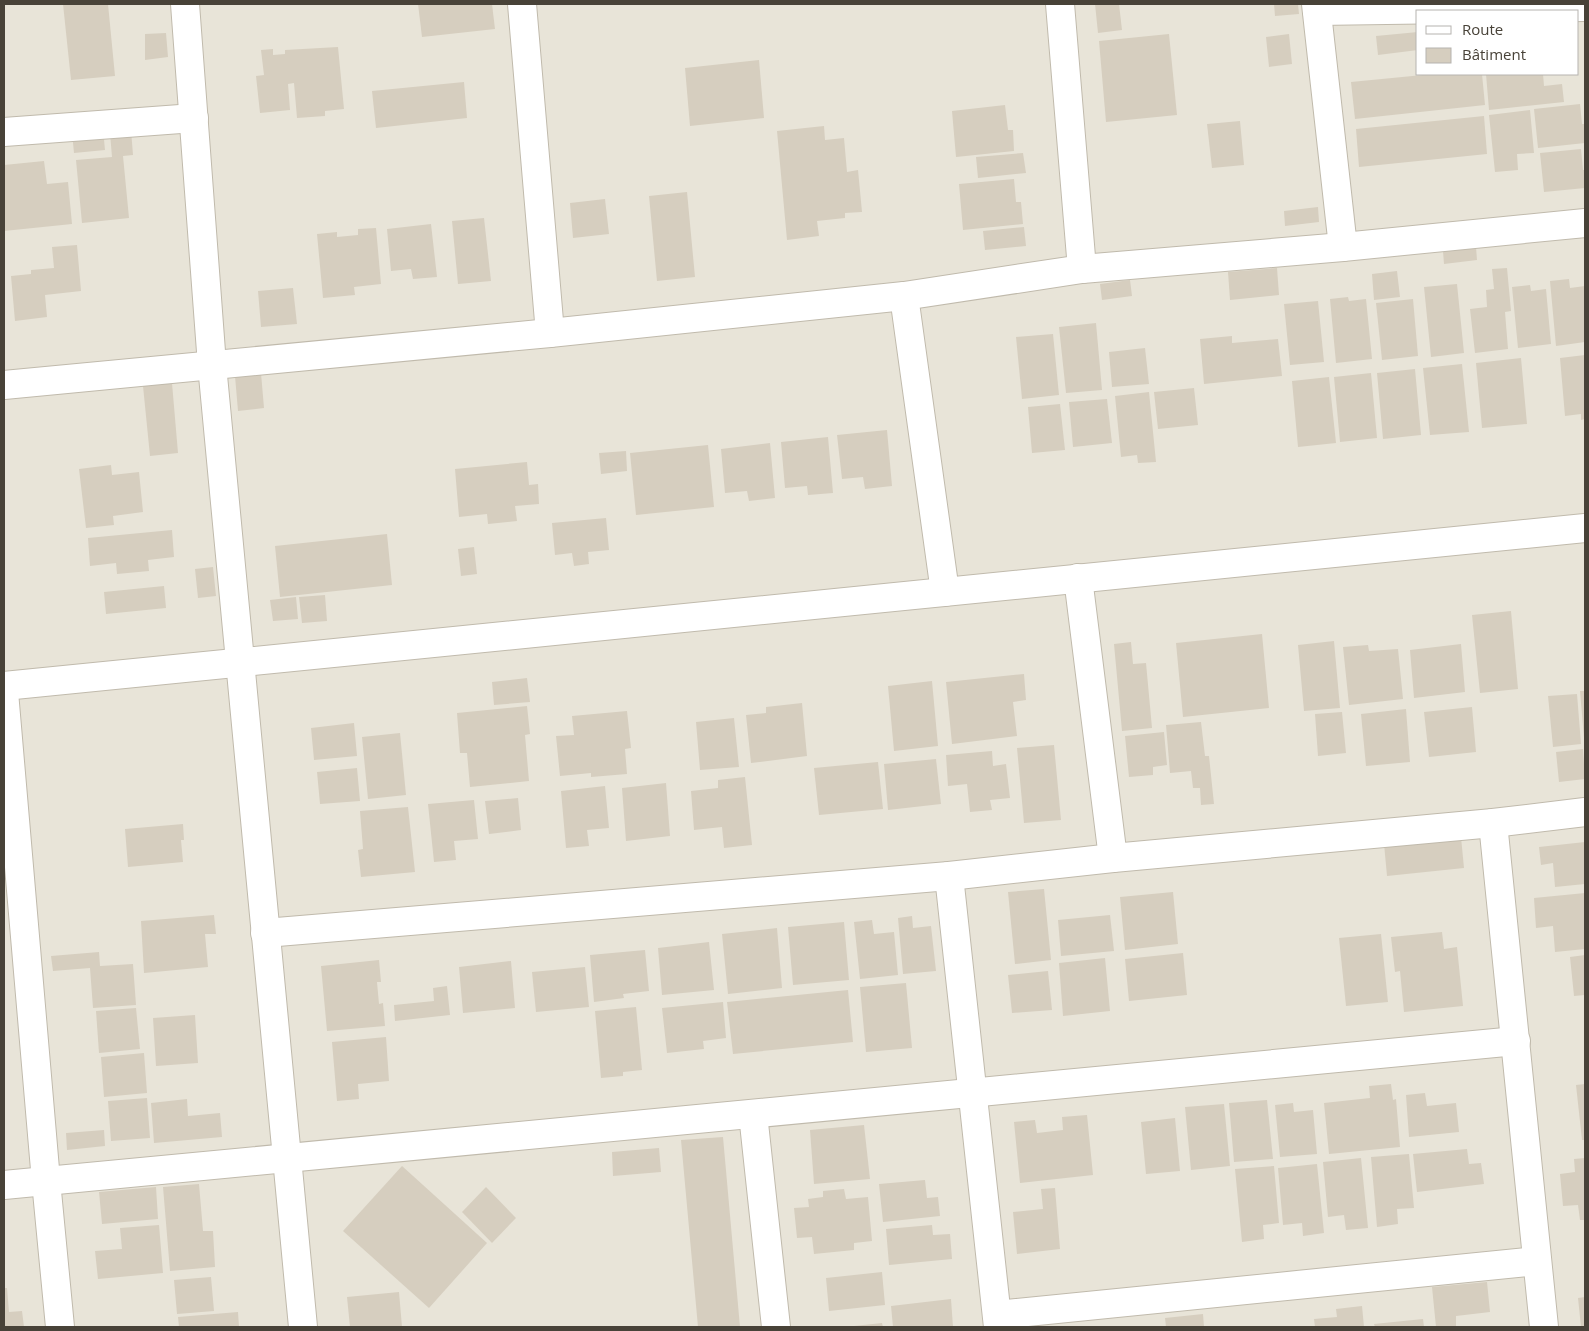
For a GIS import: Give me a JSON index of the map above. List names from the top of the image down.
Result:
{
  "legend": ["Route", "Bâtiment"]
}
